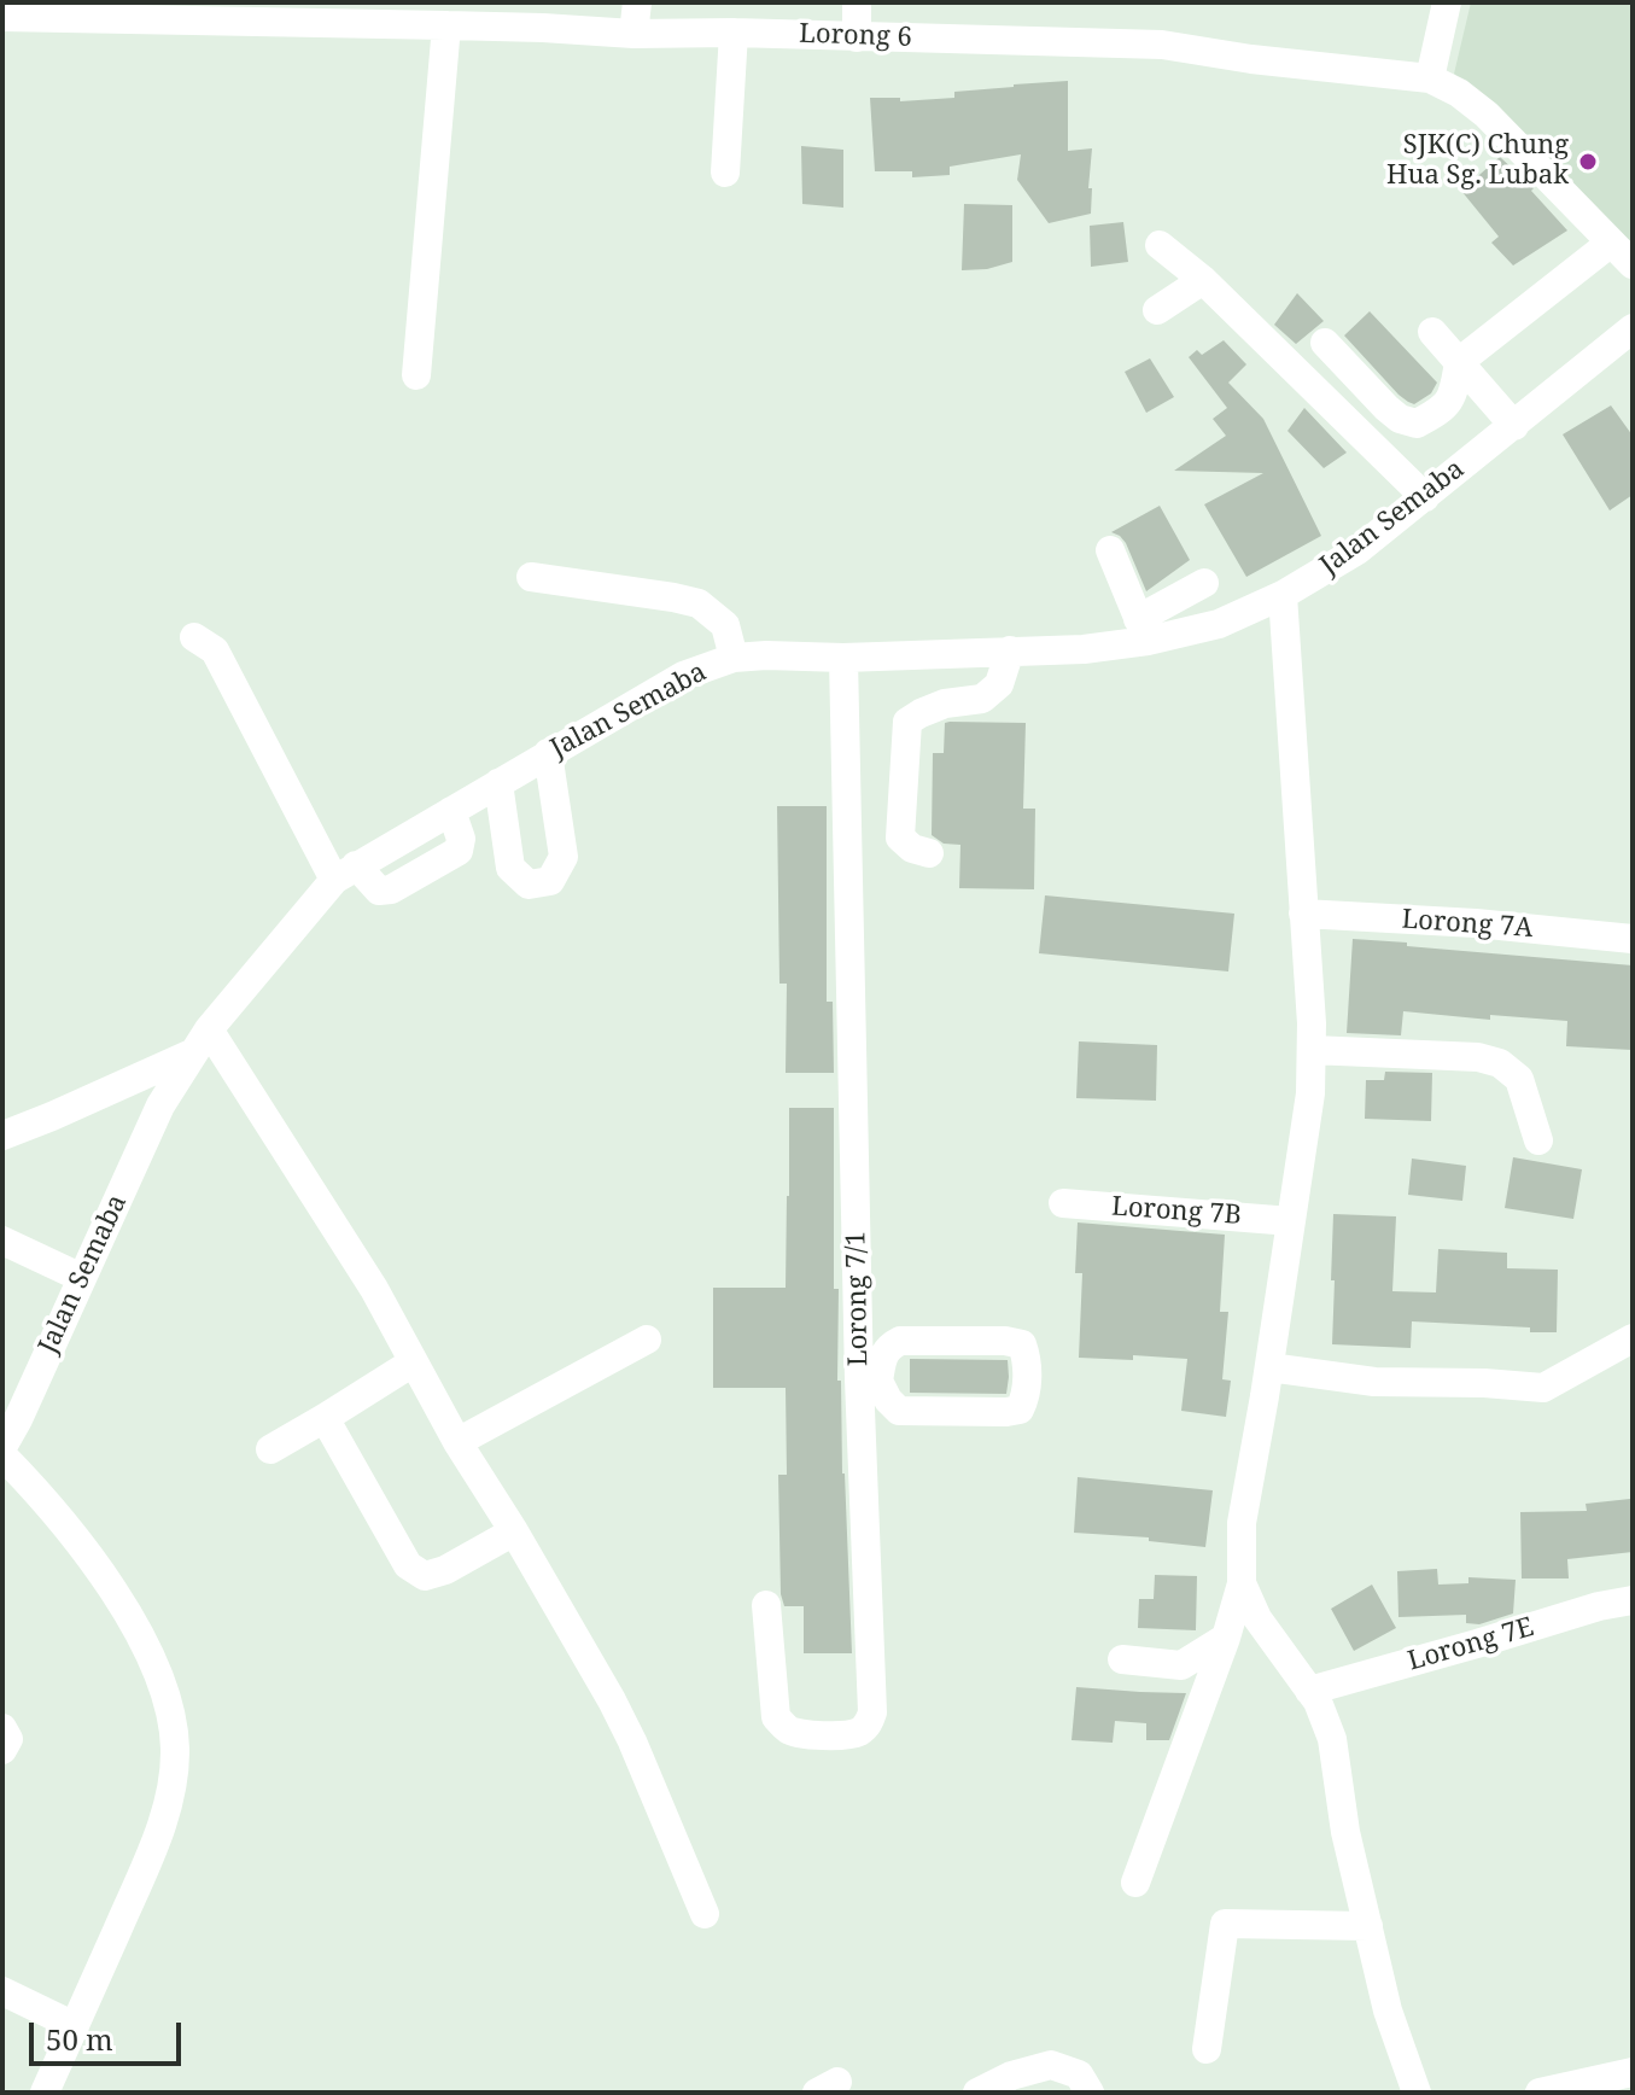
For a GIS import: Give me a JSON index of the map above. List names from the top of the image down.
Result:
{
  "streets": {
    "street": [
      "Lorong 6",
      "Jalan Semaba",
      "Lorong 7A",
      "Lorong 7B",
      "Lorong 7/1",
      "Lorong 7E"
    ]
  },
  "crossings": [
    ["Jalan Semaba", "Lorong 7/1"]
  ],
  "places": ["SJK(C) Chung Hua Sg. Lubak"],
  "scale_bar": "50 m"
}
